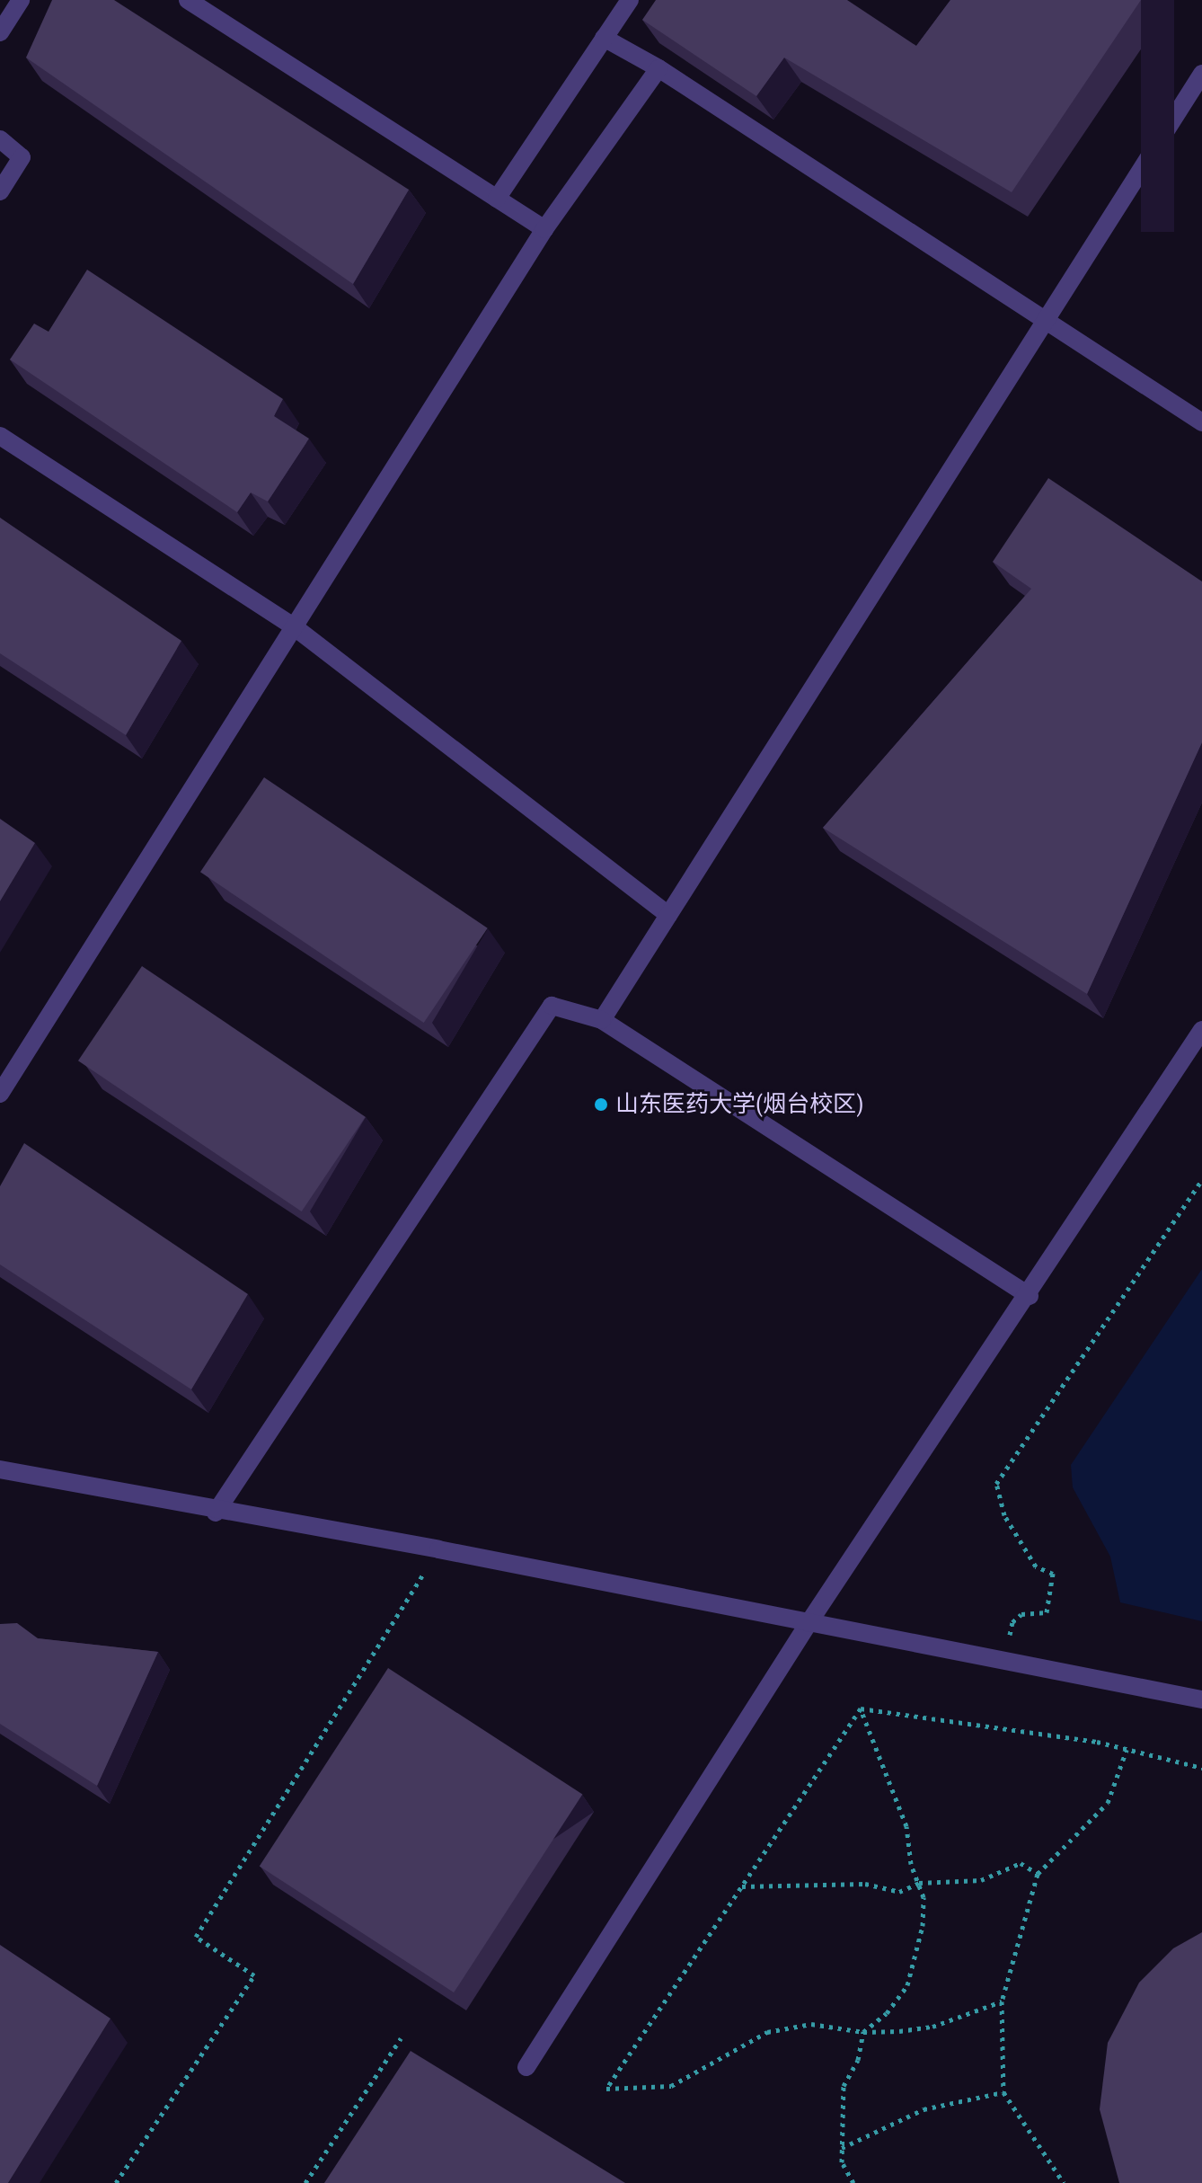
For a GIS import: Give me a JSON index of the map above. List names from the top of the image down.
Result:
{
  "places": ["山东医药大学(烟台校区)"]
}
